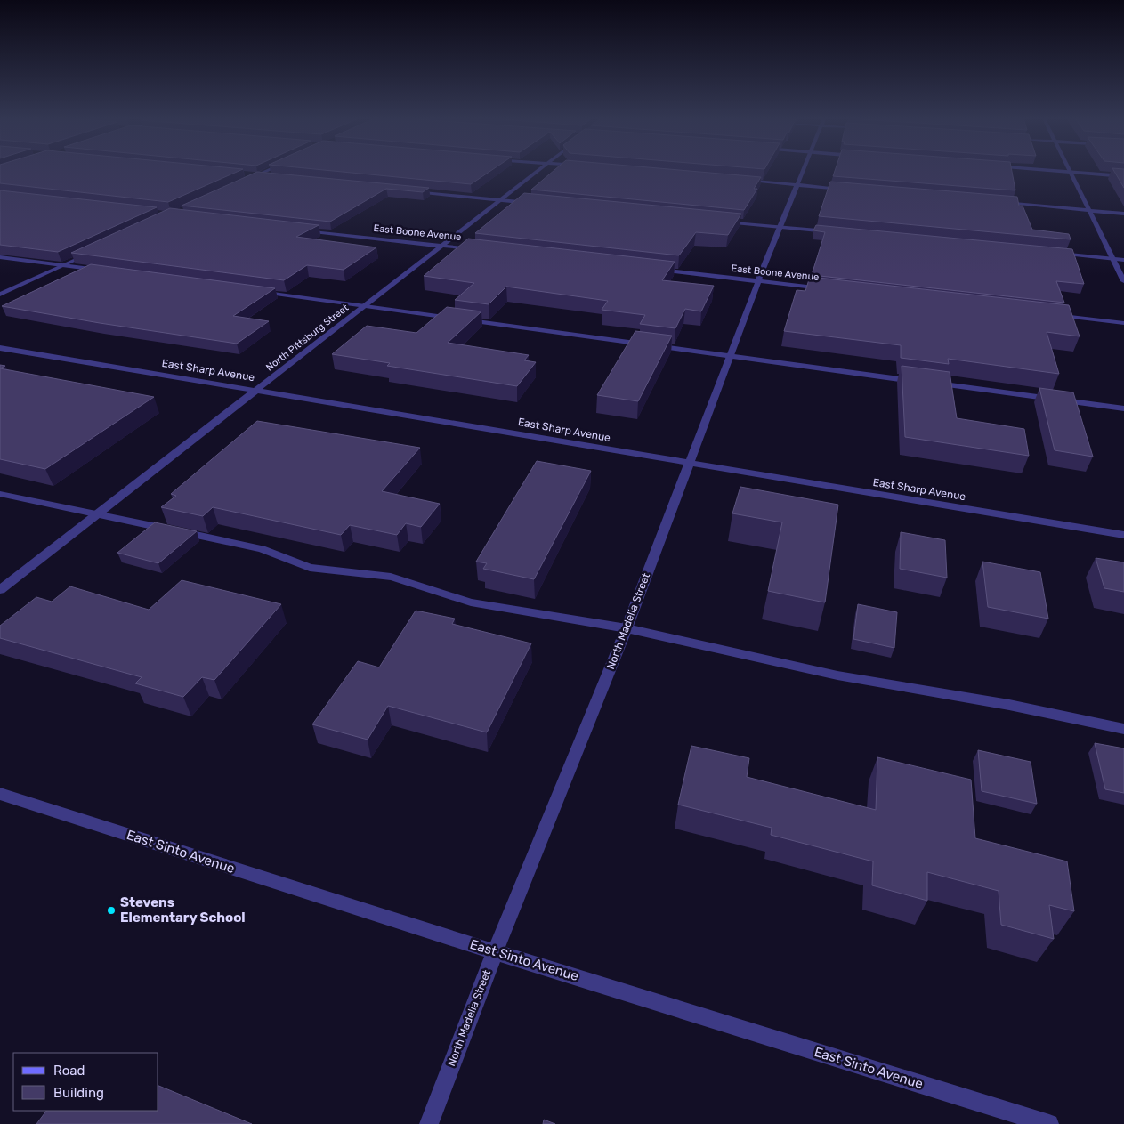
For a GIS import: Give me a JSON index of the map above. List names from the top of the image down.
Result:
{
  "streets": {
    "street": [
      "East Boone Avenue",
      "North Pittsburg Street",
      "East Sharp Avenue",
      "North Madelia Street",
      "East Sinto Avenue"
    ]
  },
  "crossings": [
    ["East Boone Avenue", "North Pittsburg Street"],
    ["East Boone Avenue", "North Madelia Street"],
    ["North Pittsburg Street", "East Sharp Avenue"],
    ["East Sharp Avenue", "North Madelia Street"],
    ["North Madelia Street", "East Sinto Avenue"]
  ],
  "places": ["Stevens Elementary School"],
  "legend": ["Road", "Building"]
}
